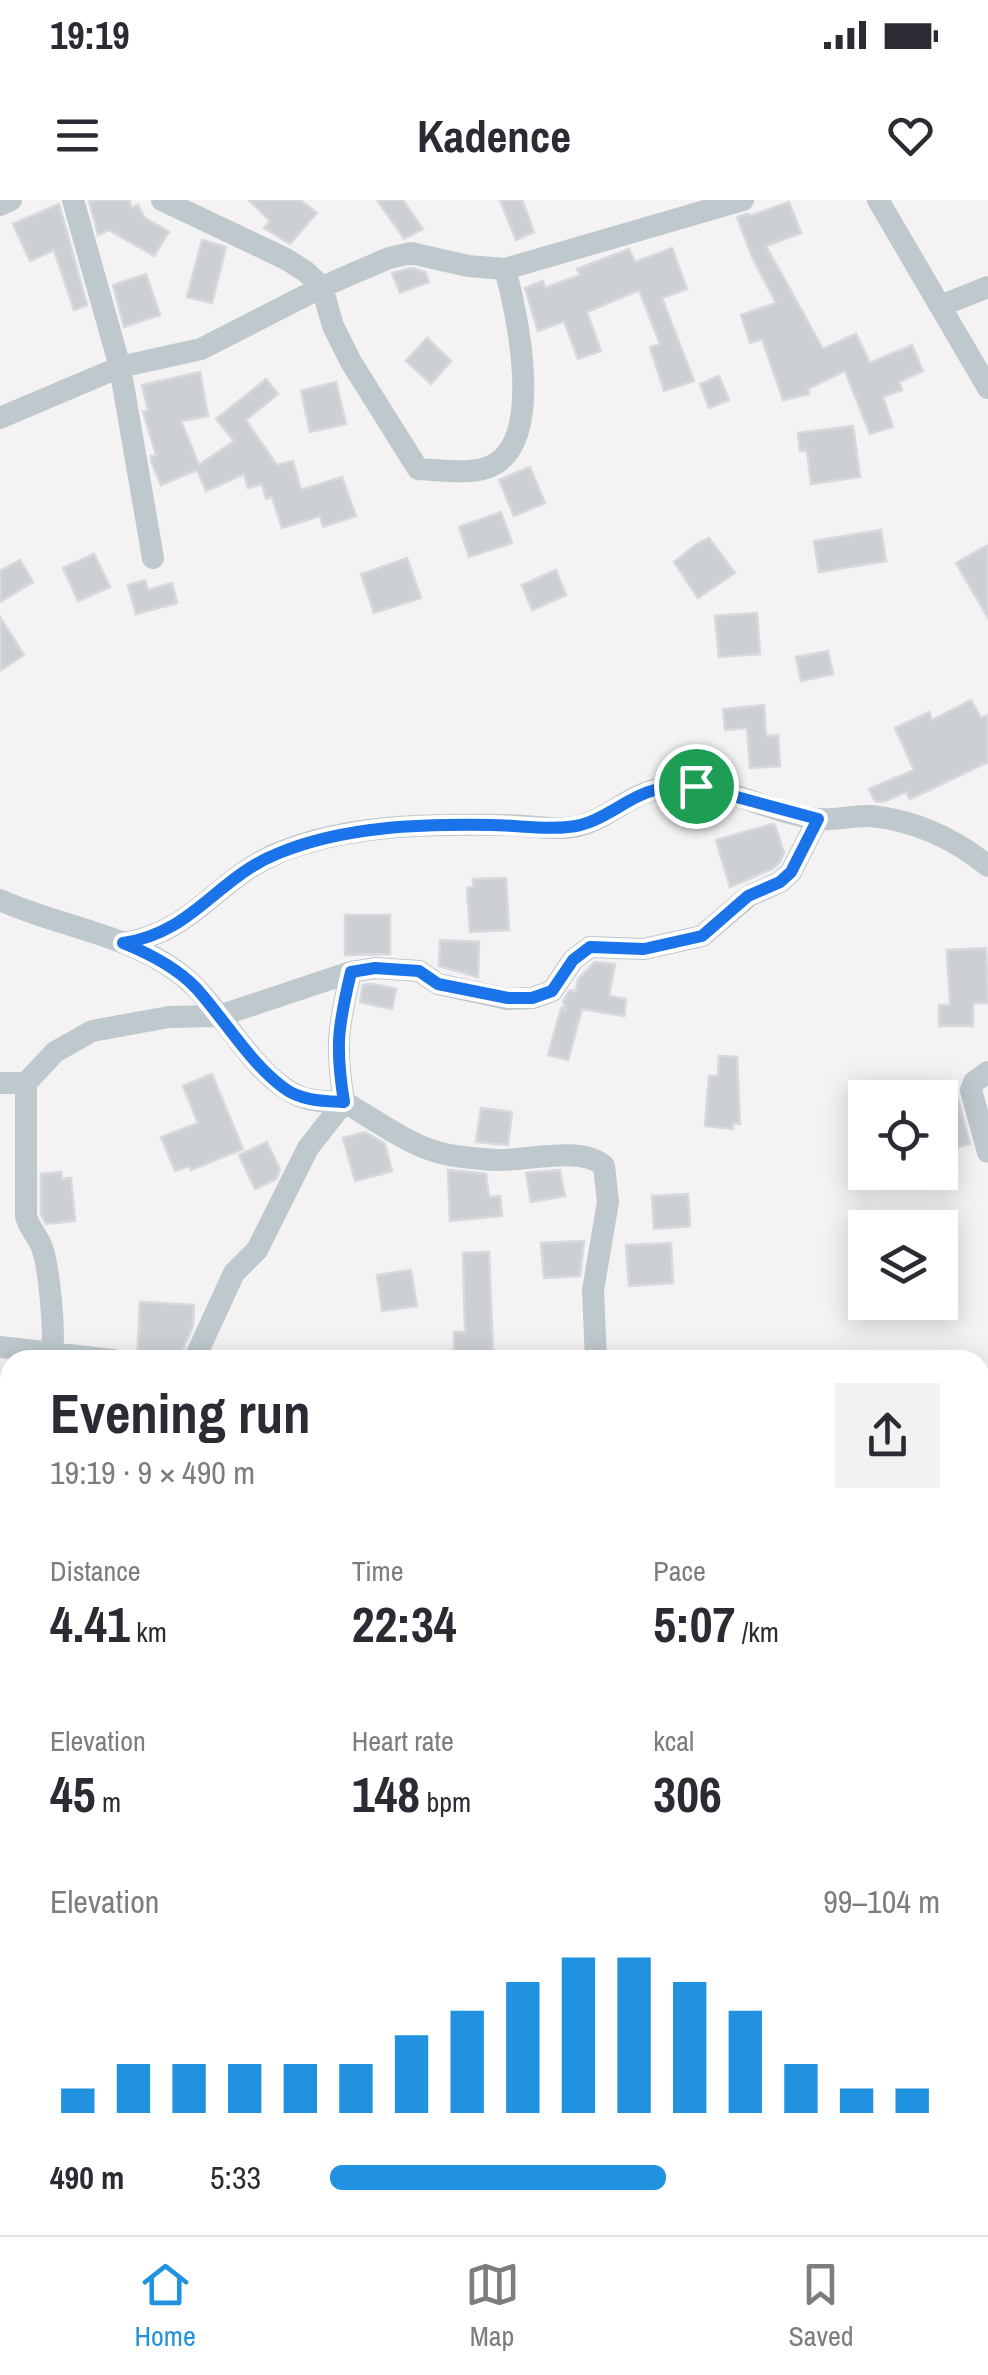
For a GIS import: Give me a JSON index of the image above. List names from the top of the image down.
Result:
{
  "page": {
    "status": "19:19",
    "header": "Kadence",
    "heading": ["Evening run", "19:19 · 9 × 490 m"],
    "stats": [
      ["Distance", "4.41 km"],
      ["Time", "22:34"],
      ["Pace", "5:07 /km"],
      ["Elevation", "45 m"],
      ["Heart rate", "148 bpm"],
      ["kcal", "306"]
    ],
    "chart": ["Elevation", "99–104 m"],
    "list": [
      {
        "name": "490 m",
        "note": "5:33"
      }
    ],
    "tabs": ["Home", "Map", "Saved"]
  }
}
